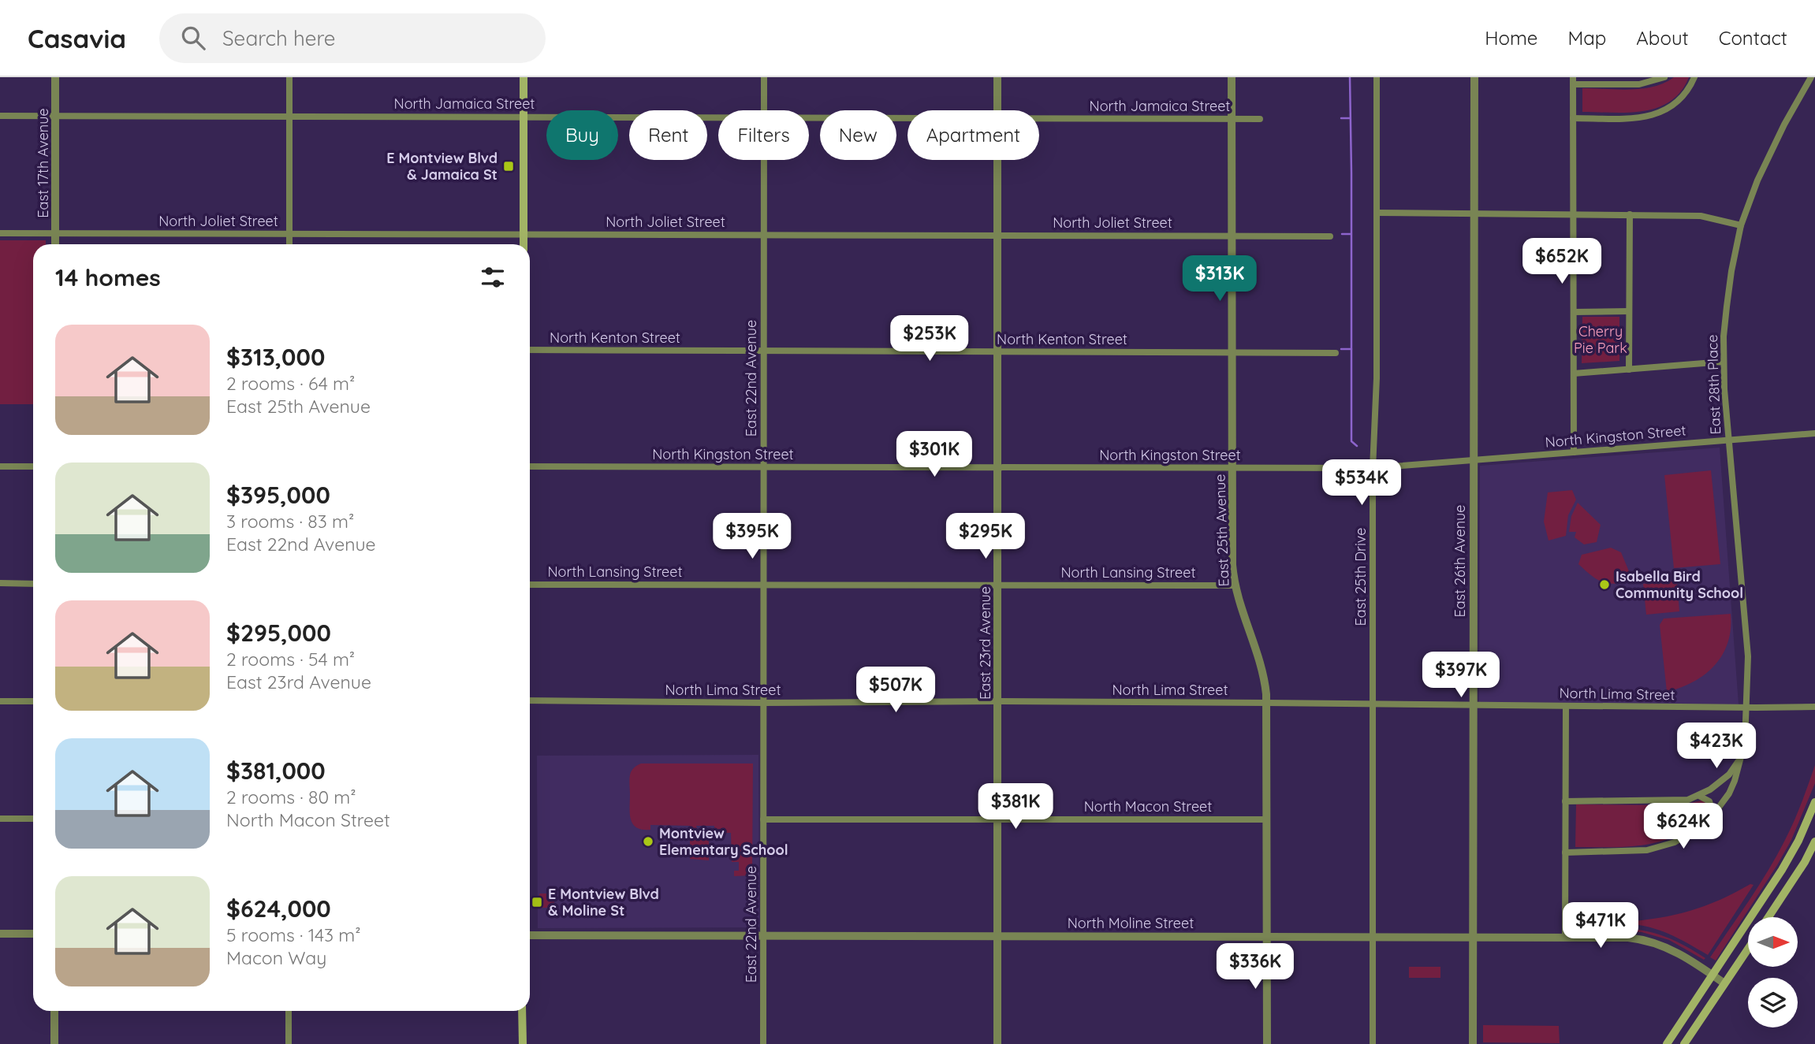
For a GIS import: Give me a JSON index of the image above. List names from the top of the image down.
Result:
{
  "streets": {
    "street": [
      "North Jamaica Street",
      "East 17th Avenue",
      "North Joliet Street",
      "North Kenton Street",
      "East 22nd Avenue",
      "East 28th Place",
      "North Kingston Street",
      "East 25th Avenue",
      "East 26th Avenue",
      "North Lansing Street",
      "East 25th Drive",
      "East 23rd Avenue",
      "North Lima Street",
      "North Macon Street",
      "North Moline Street"
    ]
  },
  "crossings": [
    ["North Jamaica Street", "East 17th Avenue"],
    ["North Jamaica Street", "East 25th Avenue"],
    ["East 17th Avenue", "North Joliet Street"],
    ["North Joliet Street", "East 22nd Avenue"],
    ["North Joliet Street", "East 25th Avenue"],
    ["North Joliet Street", "East 23rd Avenue"],
    ["North Kenton Street", "East 22nd Avenue"],
    ["North Kenton Street", "East 25th Avenue"],
    ["North Kenton Street", "East 23rd Avenue"],
    ["East 22nd Avenue", "North Kingston Street"],
    ["East 22nd Avenue", "North Lansing Street"],
    ["East 22nd Avenue", "North Lima Street"],
    ["East 22nd Avenue", "North Macon Street"],
    ["East 22nd Avenue", "North Moline Street"],
    ["East 28th Place", "North Kingston Street"],
    ["East 28th Place", "North Lima Street"],
    ["North Kingston Street", "East 25th Avenue"],
    ["North Kingston Street", "East 26th Avenue"],
    ["North Kingston Street", "East 25th Drive"],
    ["North Kingston Street", "East 23rd Avenue"],
    ["East 25th Avenue", "North Lansing Street"],
    ["East 25th Avenue", "North Lima Street"],
    ["East 25th Avenue", "North Macon Street"],
    ["East 25th Avenue", "North Moline Street"],
    ["East 26th Avenue", "North Lima Street"],
    ["East 26th Avenue", "North Moline Street"],
    ["North Lansing Street", "East 23rd Avenue"],
    ["East 25th Drive", "North Lima Street"],
    ["East 25th Drive", "North Moline Street"],
    ["East 23rd Avenue", "North Lima Street"],
    ["East 23rd Avenue", "North Macon Street"],
    ["East 23rd Avenue", "North Moline Street"]
  ],
  "parks": ["Cherry Pie Park"],
  "places": {
    "transit": ["E Montview Blvd & Jamaica St", "E Montview Blvd & Moline St"],
    "other": ["Isabella Bird Community School", "Montview Elementary School"]
  },
  "north": "right",
  "page": {
    "header": "Casavia",
    "search": "Search here",
    "nav": [
      "Home",
      "Map",
      "About",
      "Contact"
    ],
    "chip": [
      "Buy",
      "Rent",
      "Filters",
      "New",
      "Apartment"
    ],
    "price": [
      "$652K",
      "$313K",
      "$253K",
      "$301K",
      "$534K",
      "$395K",
      "$295K",
      "$397K",
      "$507K",
      "$423K",
      "$381K",
      "$624K",
      "$471K",
      "$336K"
    ],
    "heading": "14 homes",
    "list": [
      {
        "name": "$313,000",
        "note": "2 rooms · 64 m² · East 25th Avenue"
      },
      {
        "name": "$395,000",
        "note": "3 rooms · 83 m² · East 22nd Avenue"
      },
      {
        "name": "$295,000",
        "note": "2 rooms · 54 m² · East 23rd Avenue"
      },
      {
        "name": "$381,000",
        "note": "2 rooms · 80 m² · North Macon Street"
      },
      {
        "name": "$624,000",
        "note": "5 rooms · 143 m² · Macon Way"
      }
    ]
  }
}
